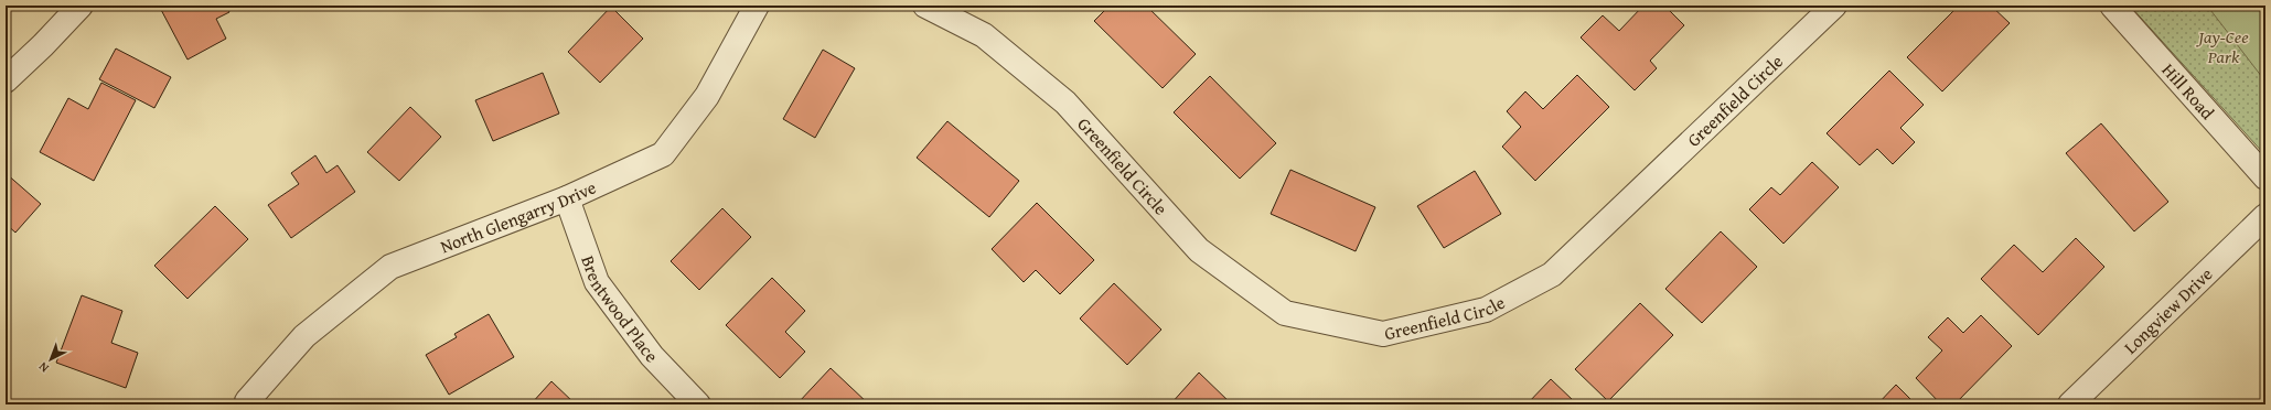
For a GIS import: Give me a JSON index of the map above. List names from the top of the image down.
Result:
{
  "streets": {
    "street": [
      "Hill Road",
      "Greenfield Circle",
      "North Glengarry Drive",
      "Brentwood Place",
      "Longview Drive"
    ]
  },
  "crossings": [
    ["North Glengarry Drive", "Brentwood Place"]
  ],
  "parks": ["Jay-Cee Park"],
  "north": "bottom left"
}
